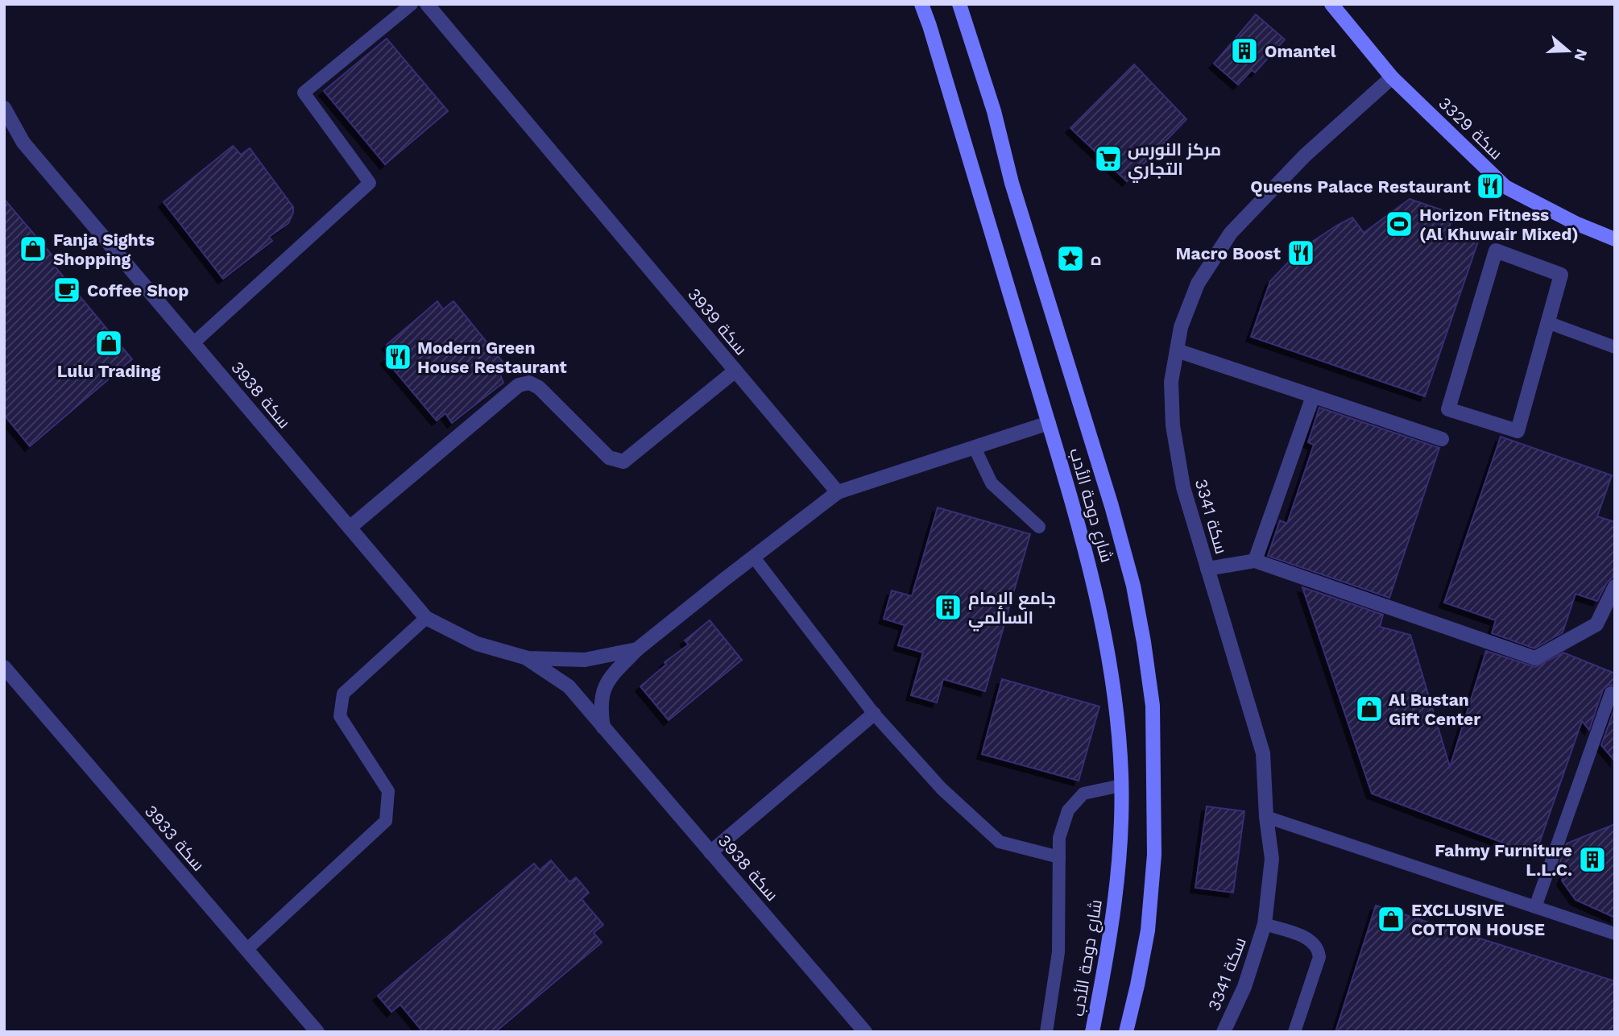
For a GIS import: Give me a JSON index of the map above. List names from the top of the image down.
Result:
{
  "streets": {
    "main road": ["سكة 3329", "شارع دوحة الأدب"],
    "street": [
      "سكة 3939",
      "سكة 3938",
      "سكة 3341",
      "سكة 3933"
    ]
  },
  "crossings": [
    ["سكة 3329", "سكة 3341"],
    ["سكة 3939", "سكة 3938"]
  ],
  "places": {
    "building": ["Omantel", "جامع الإمام السالمي", "Fahmy Furniture L.L.C."],
    "supermarket": ["مركز النورس التجاري"],
    "restaurant": ["Queens Palace Restaurant", "Macro Boost", "Modern Green House Restaurant"],
    "sports": ["Horizon Fitness (Al Khuwair Mixed)"],
    "shop": [
      "Fanja Sights Shopping",
      "Lulu Trading",
      "Al Bustan Gift Center",
      "EXCLUSIVE COTTON HOUSE"
    ],
    "place": ["ه"],
    "cafe": ["Coffee Shop"]
  },
  "north": "right"
}
